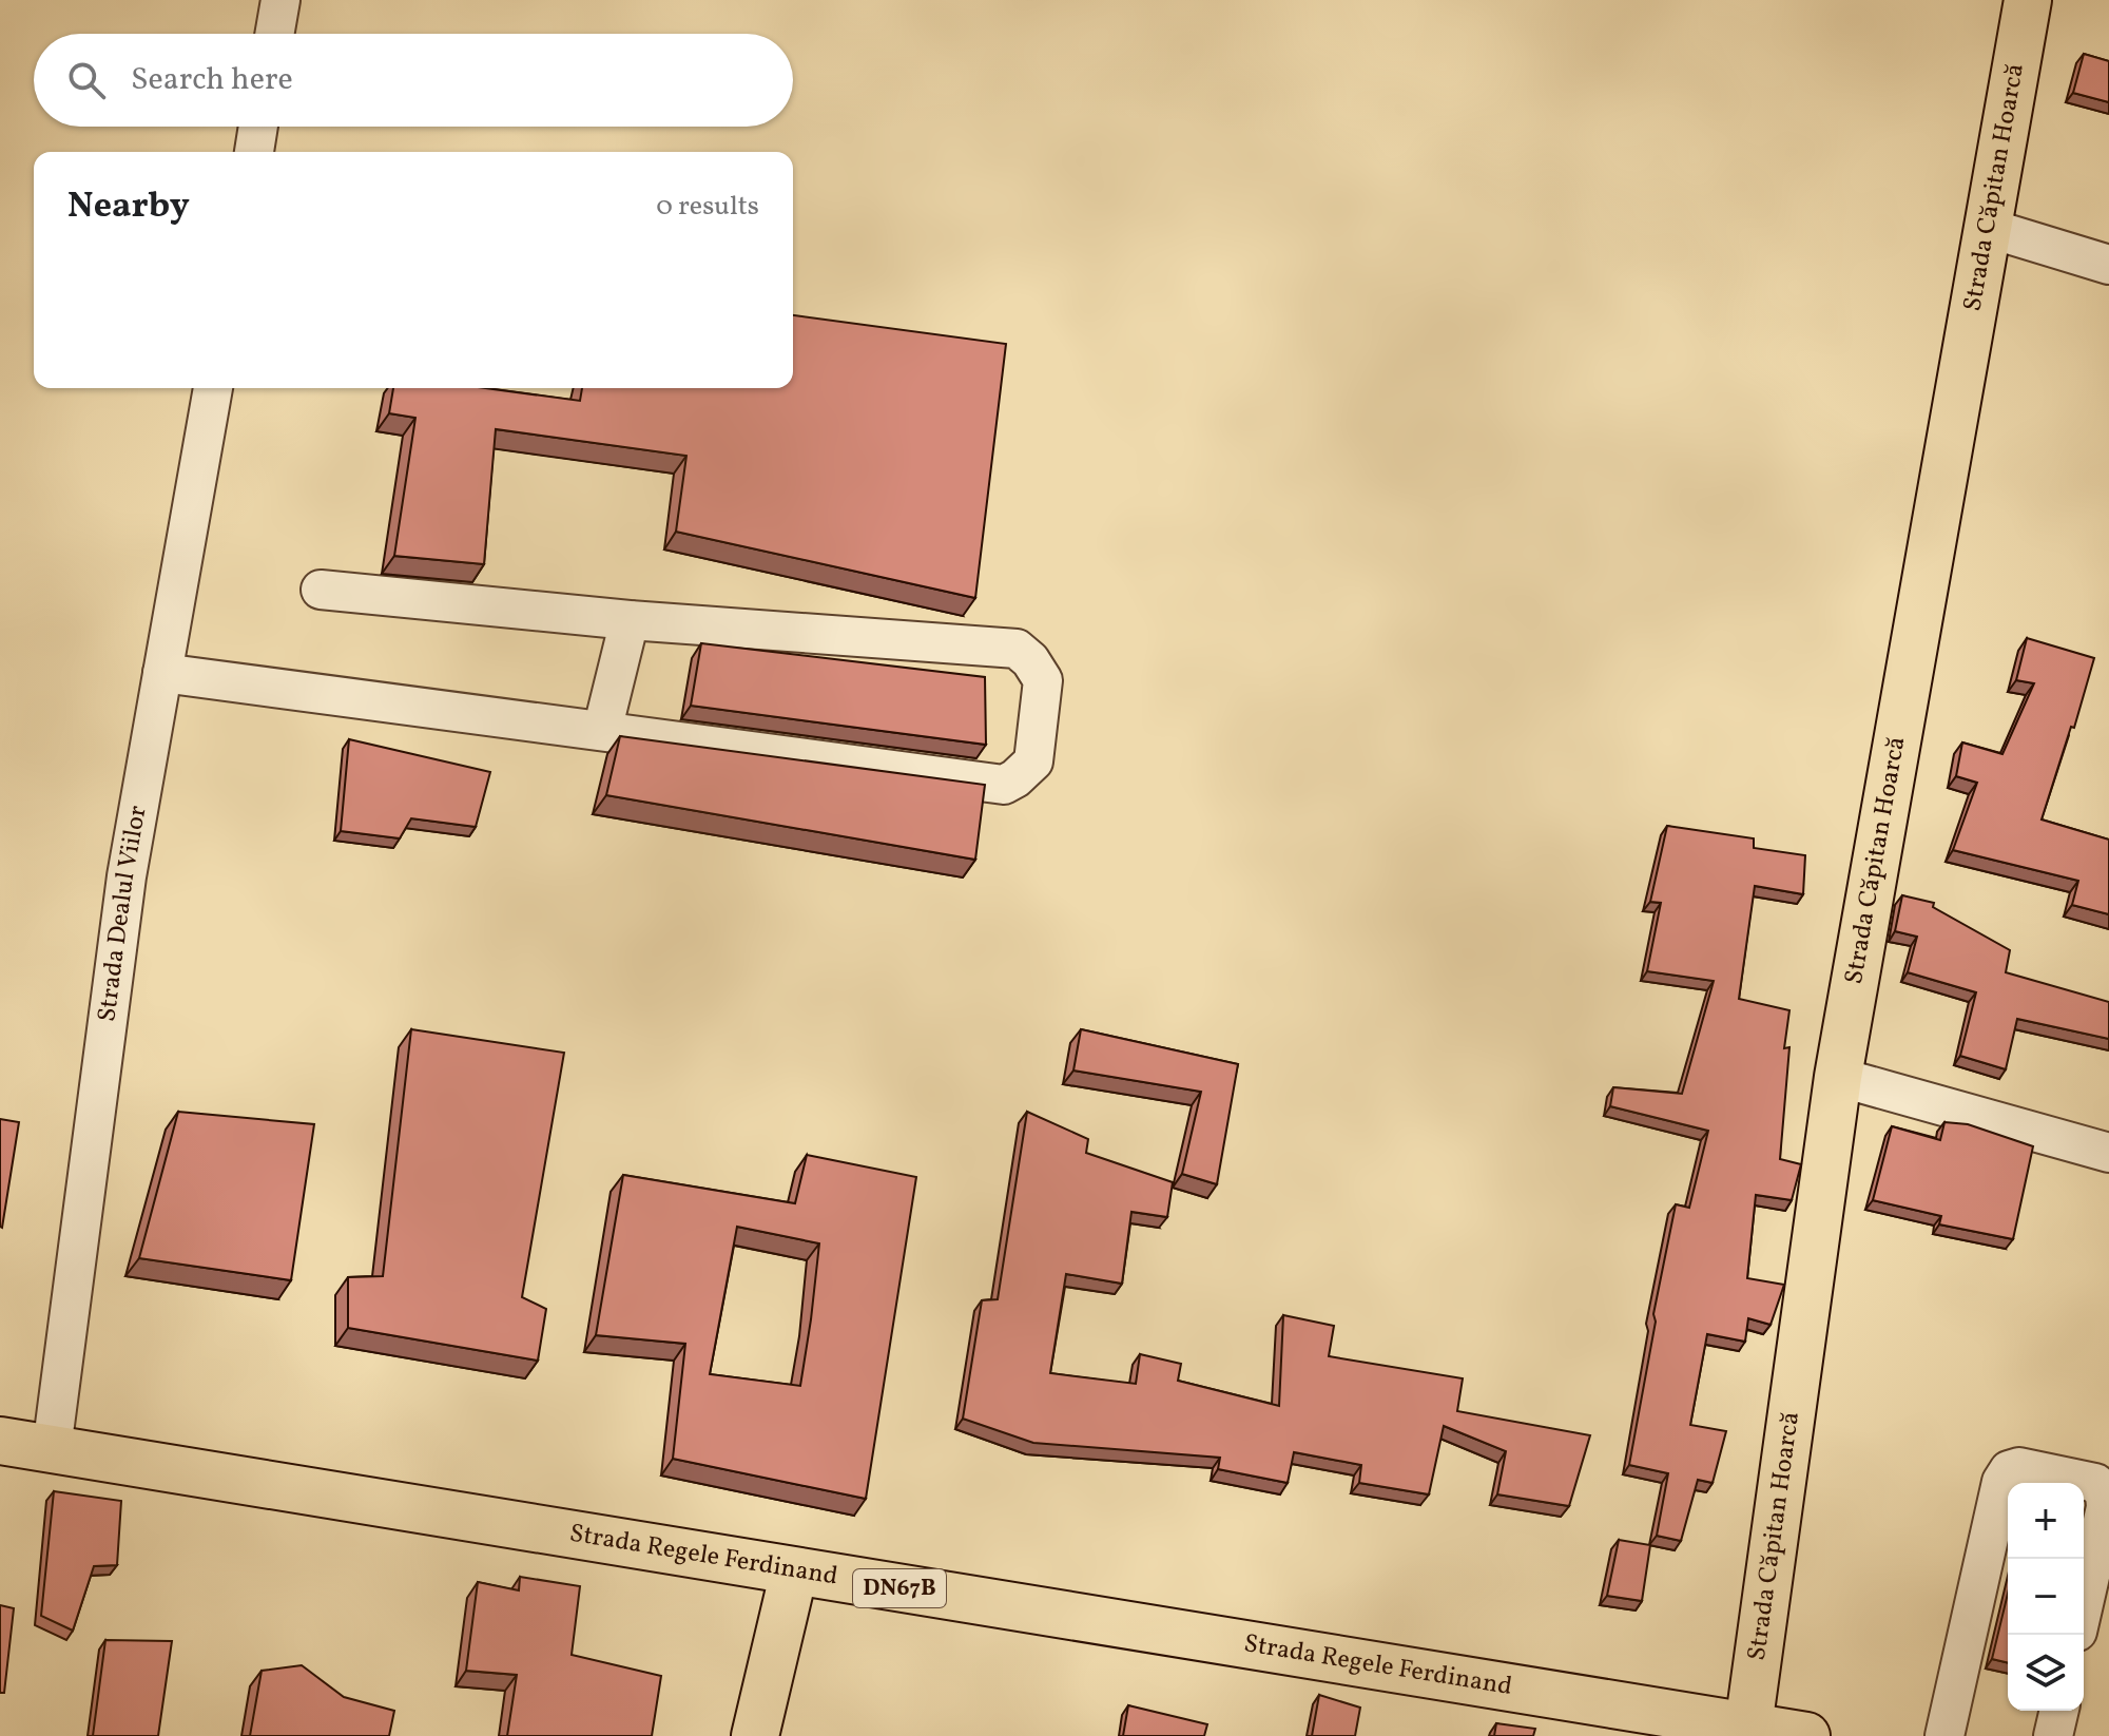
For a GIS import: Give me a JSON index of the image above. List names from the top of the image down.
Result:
{
  "streets": {
    "main road": ["Strada Căpitan Hoarcă", "Strada Regele Ferdinand", "DN67B"],
    "street": ["Strada Dealul Viilor"]
  },
  "crossings": [
    ["Strada Căpitan Hoarcă", "Strada Regele Ferdinand"],
    ["Strada Dealul Viilor", "Strada Regele Ferdinand"]
  ],
  "page": {
    "search": "Search here",
    "heading": ["Nearby", "0 results"],
    "map_buttons": ["+", "−"]
  }
}
